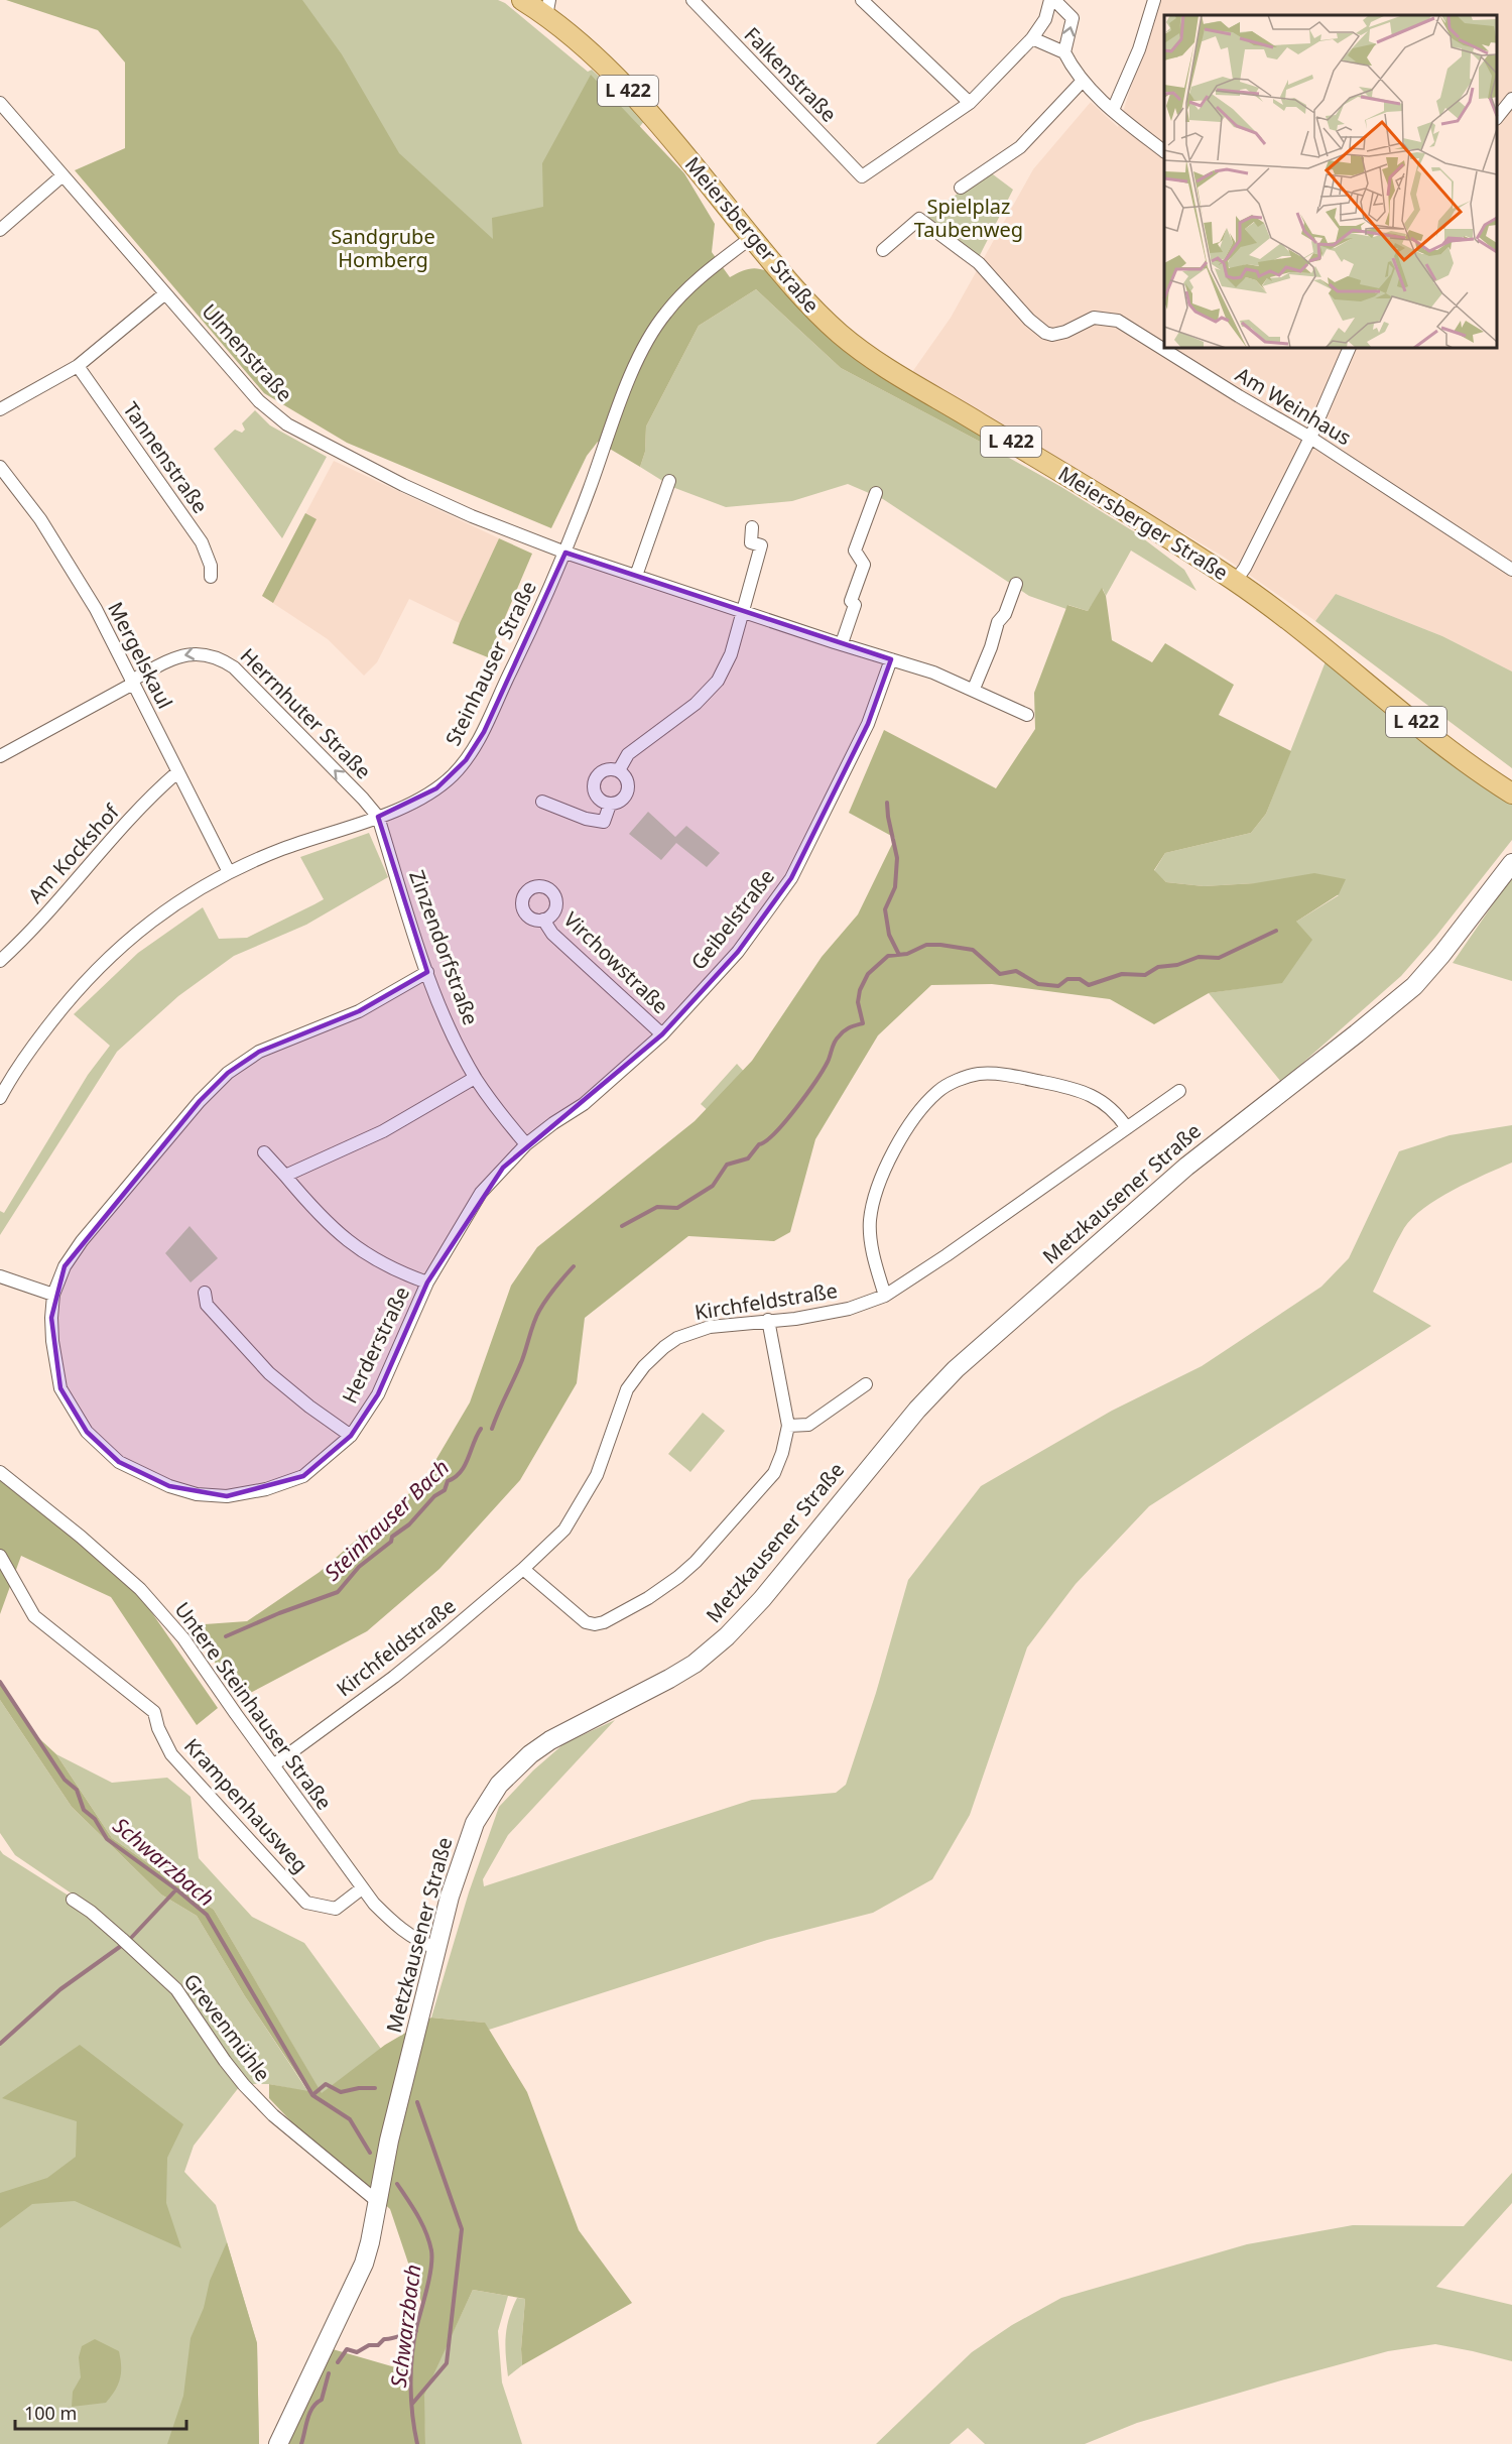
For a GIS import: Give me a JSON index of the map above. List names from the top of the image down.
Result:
{
  "streets": {
    "main road": ["L 422", "Meiersberger Straße", "Metzkausener Straße"],
    "street": [
      "Falkenstraße",
      "Ulmenstraße",
      "Am Weinhaus",
      "Tannenstraße",
      "Mergelskaul",
      "Steinhauser Straße",
      "Herrnhuter Straße",
      "Am Kockshof",
      "Geibelstraße",
      "Zinzendorfstraße",
      "Virchowstraße",
      "Kirchfeldstraße",
      "Herderstraße",
      "Untere Steinhauser Straße",
      "Krampenhausweg",
      "Grevenmühle"
    ]
  },
  "crossings": [
    ["Meiersberger Straße", "Steinhauser Straße"],
    ["Ulmenstraße", "Steinhauser Straße"],
    ["Ulmenstraße", "Geibelstraße"],
    ["Mergelskaul", "Steinhauser Straße"],
    ["Mergelskaul", "Herrnhuter Straße"],
    ["Mergelskaul", "Am Kockshof"],
    ["Steinhauser Straße", "Herrnhuter Straße"],
    ["Steinhauser Straße", "Zinzendorfstraße"],
    ["Herrnhuter Straße", "Zinzendorfstraße"],
    ["Geibelstraße", "Zinzendorfstraße"],
    ["Geibelstraße", "Virchowstraße"],
    ["Geibelstraße", "Herderstraße"],
    ["Zinzendorfstraße", "Herderstraße"],
    ["Metzkausener Straße", "Untere Steinhauser Straße"],
    ["Metzkausener Straße", "Grevenmühle"],
    ["Kirchfeldstraße", "Untere Steinhauser Straße"],
    ["Untere Steinhauser Straße", "Krampenhausweg"]
  ],
  "one_way": ["Herrnhuter Straße"],
  "water": ["Steinhauser Bach", "Schwarzbach"],
  "parks": ["Spielplaz Taubenweg", "Sandgrube Homberg"],
  "scale_bar": "100 m"
}
